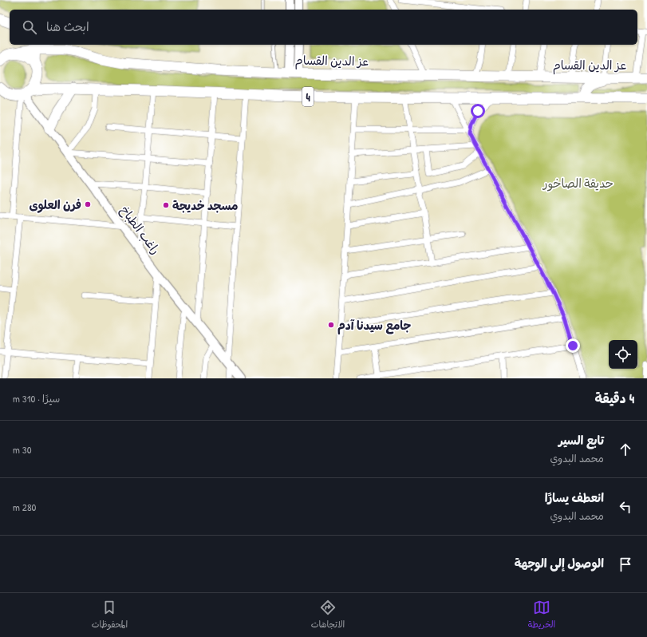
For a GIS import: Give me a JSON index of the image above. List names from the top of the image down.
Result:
{
  "streets": {
    "highway": ["عز الدين القسام", "4"],
    "main road": ["راغب الطباخ"]
  },
  "crossings": [
    ["4", "راغب الطباخ"]
  ],
  "parks": ["حديقة الصاخور"],
  "places": ["فرن العلوى", "مسجد خديجة", "جامع سيدنا آدم"],
  "page": {
    "search": "ابحث هنا",
    "heading": ["4 دقيقة", "سيرًا · 310 m"],
    "list": [
      ["تابع السير", "محمد البدوي", "30 m"],
      ["انعطف يسارًا", "محمد البدوي", "280 m"],
      "الوصول إلى الوجهة"
    ],
    "nav": ["الخريطة", "الاتجاهات", "المحفوظات"]
  }
}
